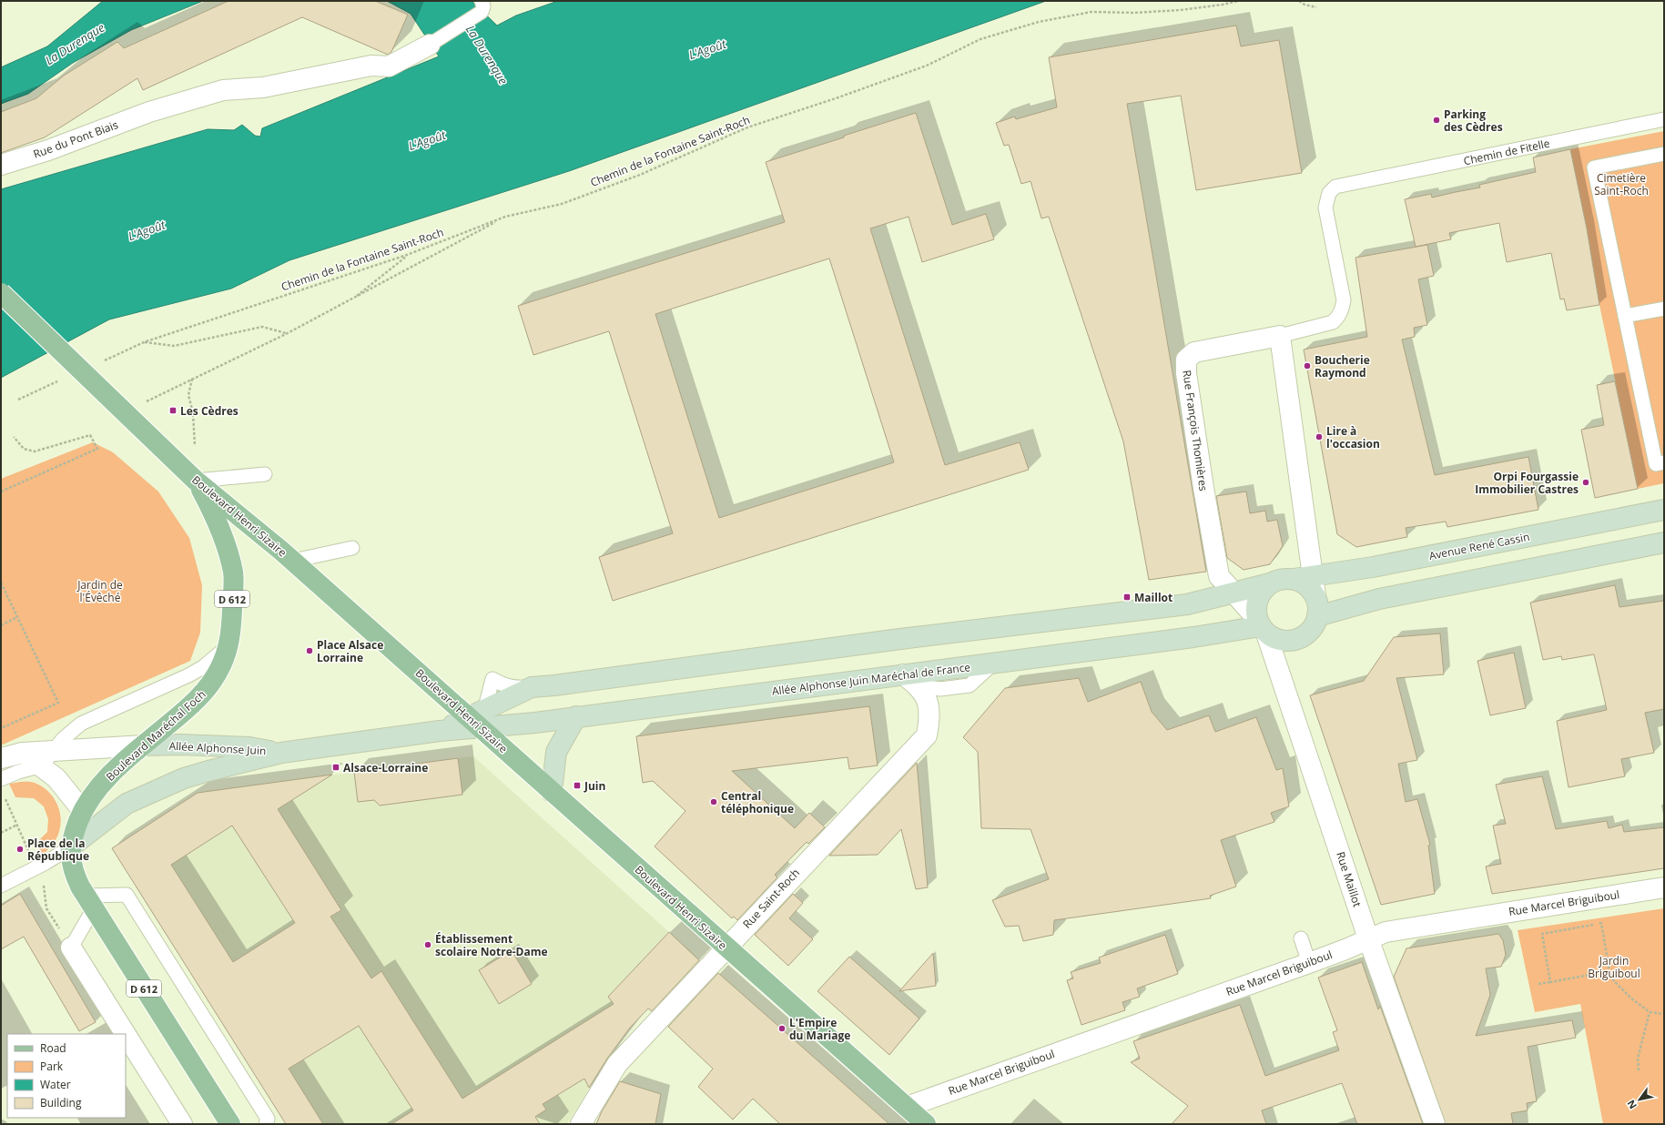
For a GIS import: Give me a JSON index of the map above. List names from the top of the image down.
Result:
{
  "streets": {
    "main road": [
      "Boulevard Henri Sizaire",
      "Avenue René Cassin",
      "D 612",
      "Allée Alphonse Juin Maréchal de France",
      "Boulevard Maréchal Foch",
      "Allée Alphonse Juin"
    ],
    "street": [
      "Rue du Pont Biais",
      "Rue François Thomières",
      "Rue Maillot",
      "Rue Saint-Roch",
      "Rue Marcel Briguiboul"
    ],
    "lane": ["Chemin de Fitelle"],
    "path": ["Chemin de la Fontaine Saint-Roch"]
  },
  "crossings": [
    ["Chemin de Fitelle", "Rue François Thomières"],
    ["Boulevard Henri Sizaire", "Allée Alphonse Juin Maréchal de France"],
    ["Boulevard Henri Sizaire", "Boulevard Maréchal Foch"],
    ["Boulevard Henri Sizaire", "Allée Alphonse Juin"],
    ["Boulevard Henri Sizaire", "Rue Saint-Roch"],
    ["Boulevard Henri Sizaire", "Rue Marcel Briguiboul"],
    ["Avenue René Cassin", "Allée Alphonse Juin Maréchal de France"],
    ["Avenue René Cassin", "Rue Maillot"],
    ["Allée Alphonse Juin Maréchal de France", "Allée Alphonse Juin"],
    ["Allée Alphonse Juin Maréchal de France", "Rue Maillot"],
    ["Allée Alphonse Juin Maréchal de France", "Rue Saint-Roch"],
    ["Boulevard Maréchal Foch", "Allée Alphonse Juin"],
    ["Rue Maillot", "Rue Marcel Briguiboul"]
  ],
  "water": ["La Durenque", "L'Agoût"],
  "parks": ["Cimetière Saint-Roch", "Jardin de l'Évêché", "Jardin Briguiboul"],
  "places": {
    "other": [
      "Parking des Cèdres",
      "Boucherie Raymond",
      "Lire à l'occasion",
      "Orpi Fourgassie Immobilier Castres",
      "Place Alsace Lorraine",
      "Central téléphonique",
      "Place de la République",
      "Établissement scolaire Notre-Dame",
      "L'Empire du Mariage"
    ],
    "transit": [
      "Les Cèdres",
      "Maillot",
      "Alsace-Lorraine",
      "Juin"
    ]
  },
  "legend": [
    "Road",
    "Park",
    "Water",
    "Building"
  ],
  "north": "bottom left"
}
